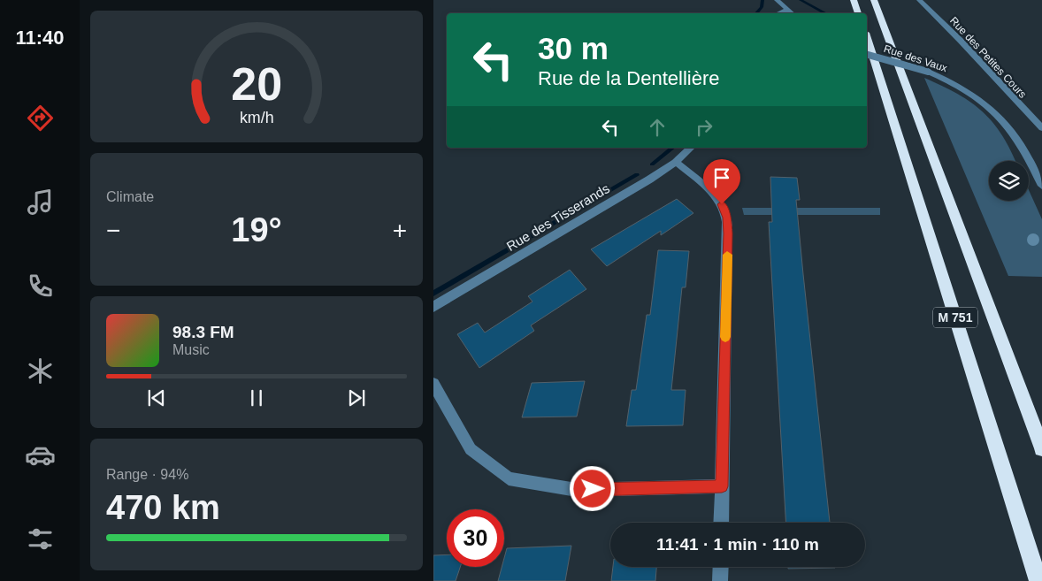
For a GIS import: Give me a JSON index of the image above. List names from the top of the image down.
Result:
{
  "streets": {
    "highway": ["M 751"],
    "street": ["Rue des Petites Cours", "Rue des Vaux", "Rue des Tisserands"]
  },
  "page": {
    "tabs": "11:40",
    "turn": ["30 m", "Rue de la Dentellière"],
    "tile": [
      "Climate",
      ["Range · 94%", "470 km"]
    ],
    "heat": ["−", "19°", "+"],
    "song": ["98.3 FM", "Music"],
    "limit": "30",
    "trip": "11:41 · 1 min · 110 m",
    "gauge": ["20", "km/h"]
  }
}
